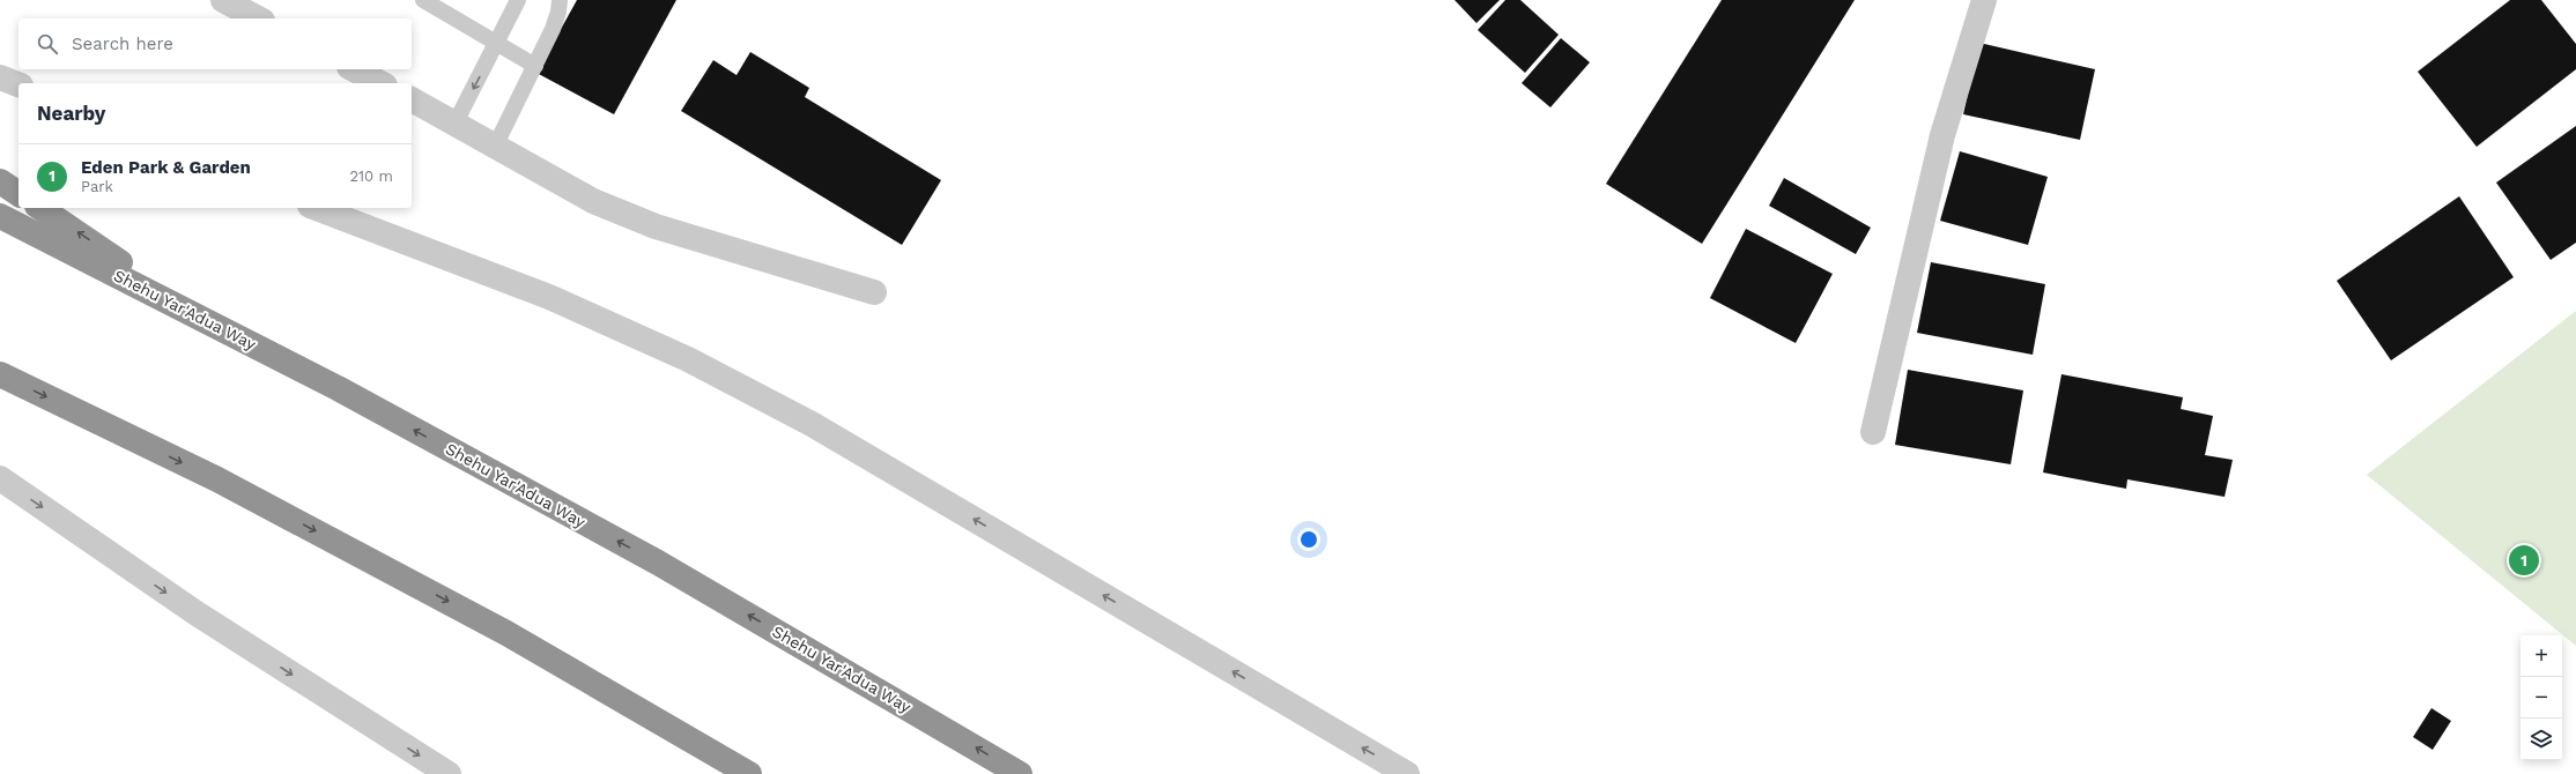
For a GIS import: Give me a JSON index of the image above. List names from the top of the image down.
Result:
{
  "streets": {
    "highway": ["Shehu Yar'Adua Way"]
  },
  "page": {
    "search": "Search here",
    "heading": "Nearby",
    "list": [
      {
        "mark": "1",
        "name": "Eden Park & Garden",
        "note": "Park",
        "value": "210 m"
      }
    ],
    "pins": "1",
    "map_buttons": ["+", "−"]
  }
}
